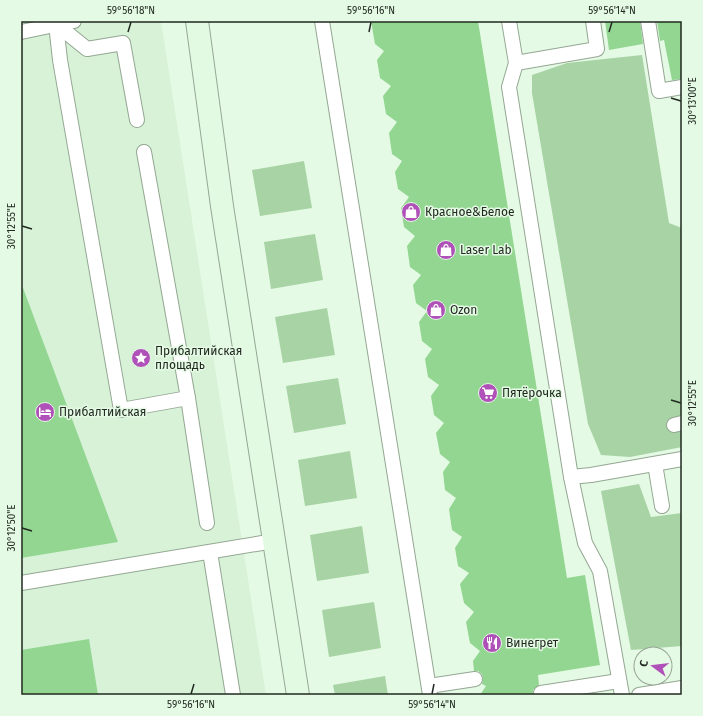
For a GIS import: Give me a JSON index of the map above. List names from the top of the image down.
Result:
{
  "places": {
    "shop": ["Красное&Белое", "Laser Lab", "Ozon"],
    "place": ["Прибалтийская площадь"],
    "supermarket": ["Пятёрочка"],
    "hotel": ["Прибалтийская"],
    "restaurant": ["Винегрет"]
  },
  "north": "left",
  "coordinates": [
    "59°56'18\"N",
    "59°56'16\"N",
    "59°56'14\"N",
    "30°13'00\"E",
    "30°12'55\"E",
    "30°12'50\"E"
  ]
}
